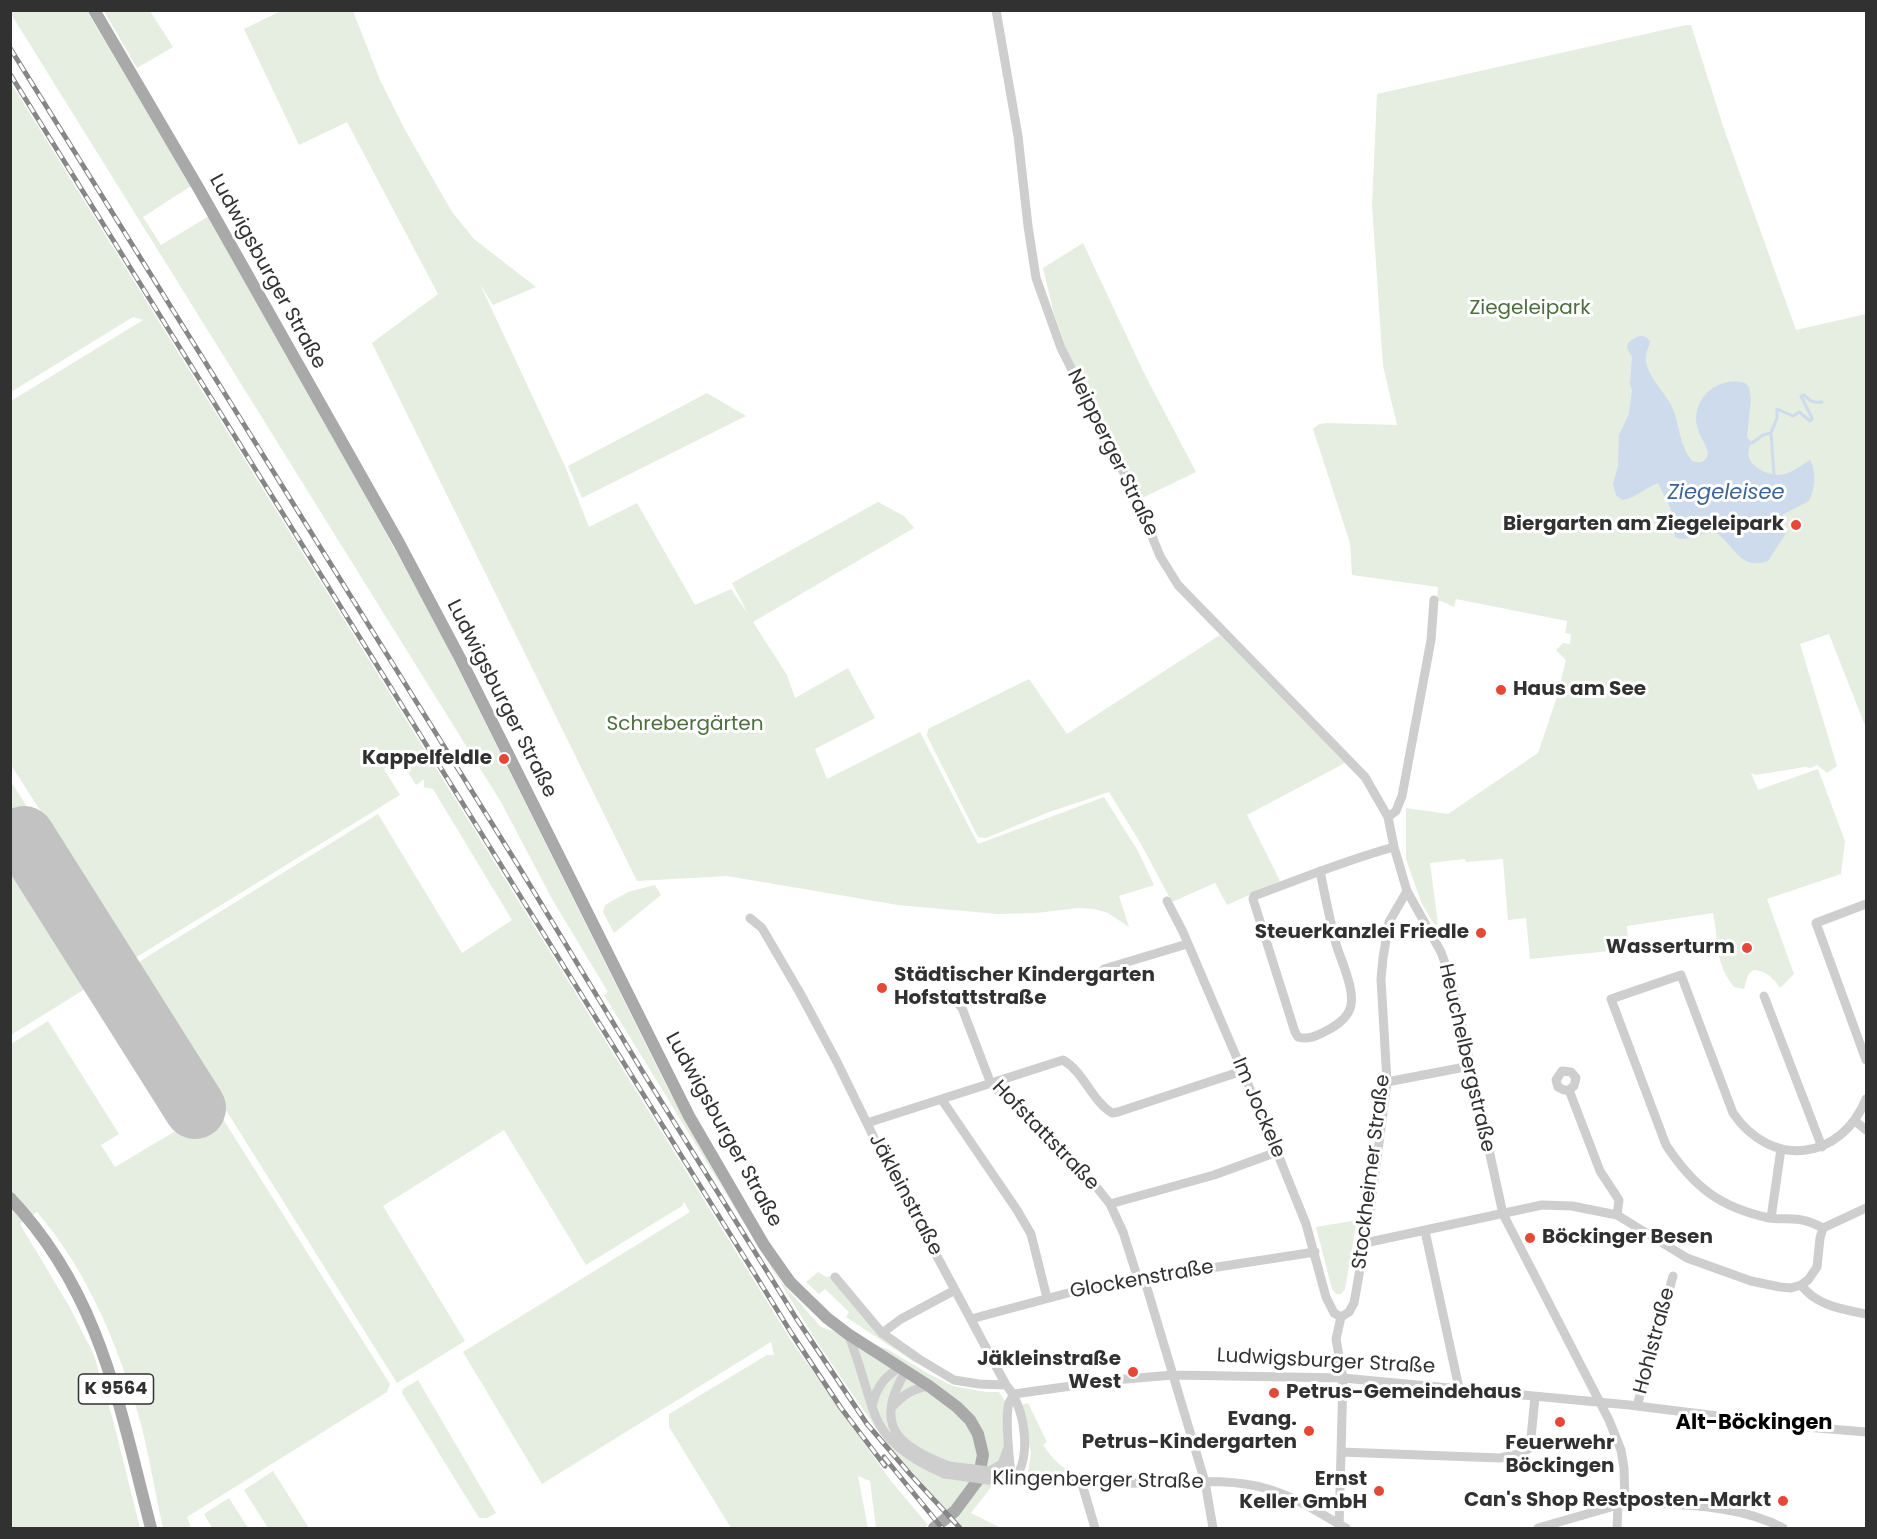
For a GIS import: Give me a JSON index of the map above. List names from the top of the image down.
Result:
{
  "streets": {
    "main road": ["Ludwigsburger Straße", "K 9564"],
    "street": [
      "Neipperger Straße",
      "Heuchelbergstraße",
      "Im Jockele",
      "Hofstattstraße",
      "Stockheimer Straße",
      "Jäkleinstraße",
      "Glockenstraße",
      "Hohlstraße",
      "Klingenberger Straße"
    ]
  },
  "crossings": [
    ["Ludwigsburger Straße", "Heuchelbergstraße"],
    ["Ludwigsburger Straße", "Hofstattstraße"],
    ["Ludwigsburger Straße", "Stockheimer Straße"],
    ["Ludwigsburger Straße", "Jäkleinstraße"],
    ["Ludwigsburger Straße", "Hohlstraße"],
    ["Ludwigsburger Straße", "Klingenberger Straße"],
    ["Neipperger Straße", "Heuchelbergstraße"],
    ["Heuchelbergstraße", "Stockheimer Straße"],
    ["Im Jockele", "Stockheimer Straße"],
    ["Im Jockele", "Glockenstraße"],
    ["Hofstattstraße", "Glockenstraße"],
    ["Hofstattstraße", "Klingenberger Straße"],
    ["Stockheimer Straße", "Klingenberger Straße"],
    ["Jäkleinstraße", "Glockenstraße"],
    ["Jäkleinstraße", "Klingenberger Straße"]
  ],
  "districts": ["Alt-Böckingen"],
  "water": ["Ziegeleisee"],
  "parks": ["Ziegeleipark", "Schrebergärten"],
  "places": [
    "Biergarten am Ziegeleipark",
    "Haus am See",
    "Kappelfeldle",
    "Steuerkanzlei Friedle",
    "Wasserturm",
    "Städtischer Kindergarten Hofstattstraße",
    "Böckinger Besen",
    "Jäkleinstraße West",
    "Petrus-Gemeindehaus",
    "Feuerwehr Böckingen",
    "Evang. Petrus-Kindergarten",
    "Ernst Keller GmbH",
    "Can's Shop Restposten-Markt"
  ]
}
